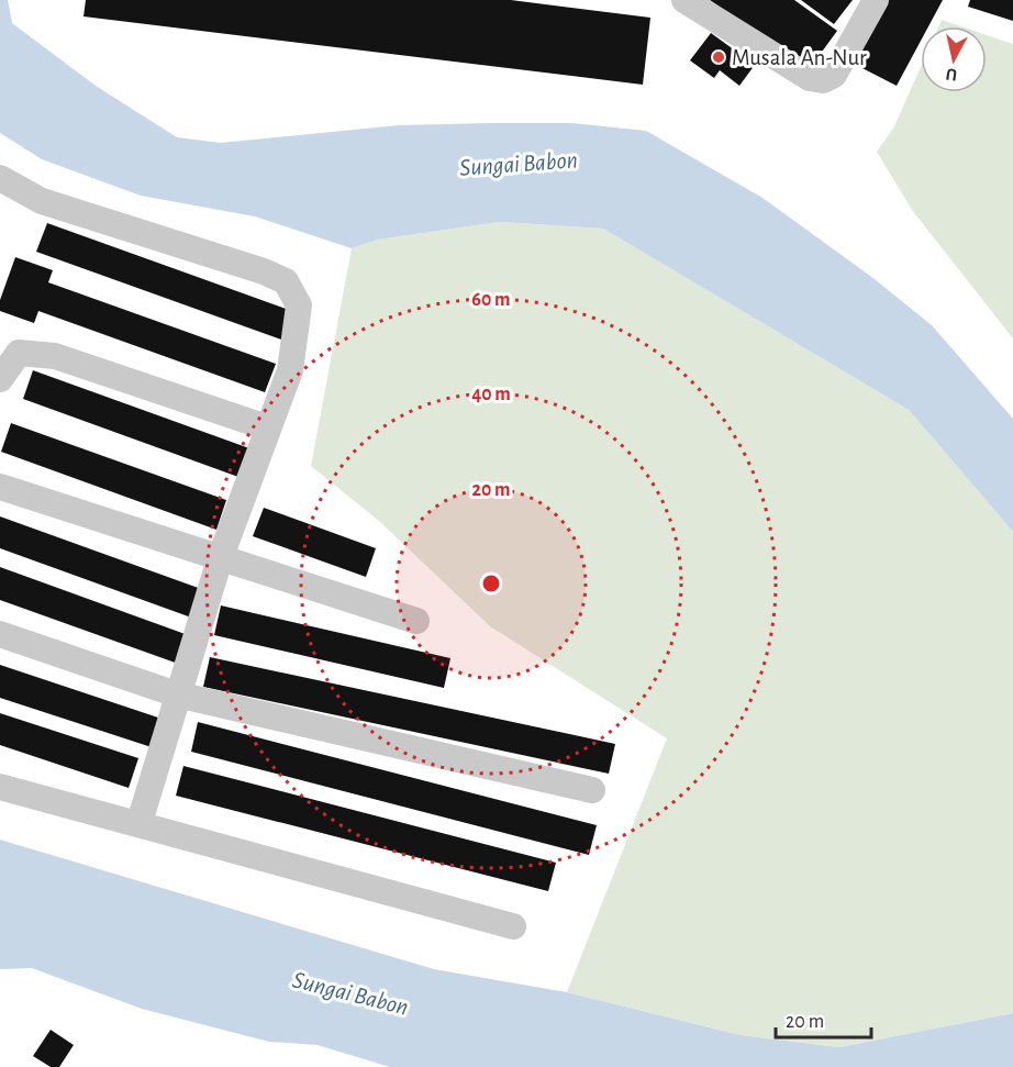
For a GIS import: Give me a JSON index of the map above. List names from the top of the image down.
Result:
{
  "water": ["Sungai Babon"],
  "places": ["Musala An-Nur"],
  "scale_bar": "20 m",
  "north": "bottom",
  "rings": ["60 m", "40 m", "20 m"]
}
